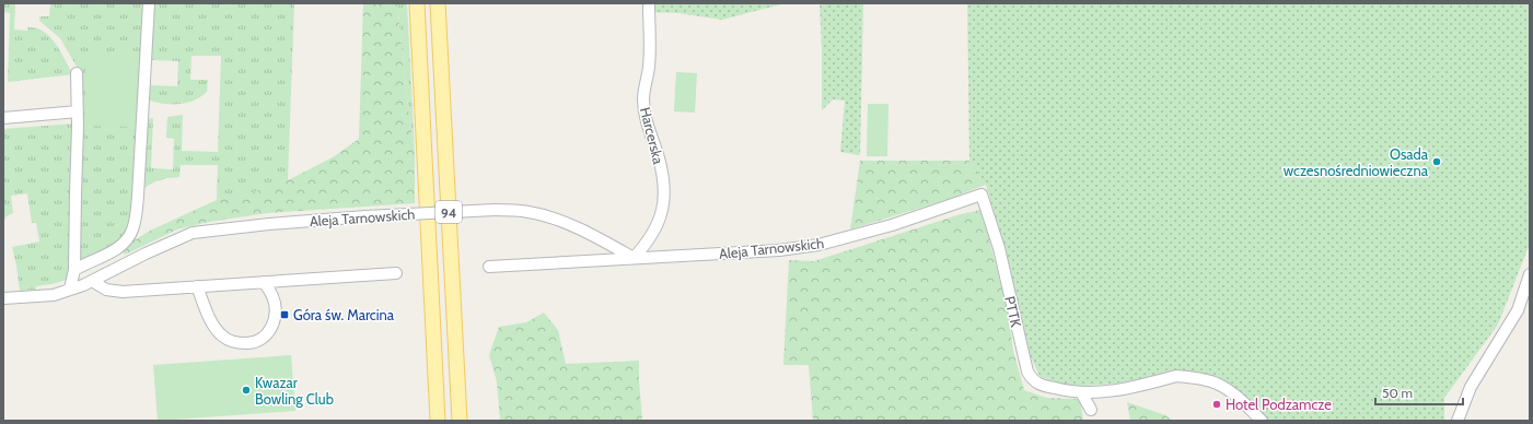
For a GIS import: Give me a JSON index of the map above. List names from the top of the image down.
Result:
{
  "streets": {
    "main road": ["94"],
    "street": ["Harcerska", "Aleja Tarnowskich", "PTTK"]
  },
  "crossings": [
    ["Harcerska", "Aleja Tarnowskich"],
    ["Aleja Tarnowskich", "PTTK"]
  ],
  "places": {
    "other": ["Osada wczesnośredniowieczna", "Kwazar Bowling Club", "Hotel Podzamcze"],
    "transit": ["Góra św. Marcina"]
  },
  "scale_bar": "50 m"
}
